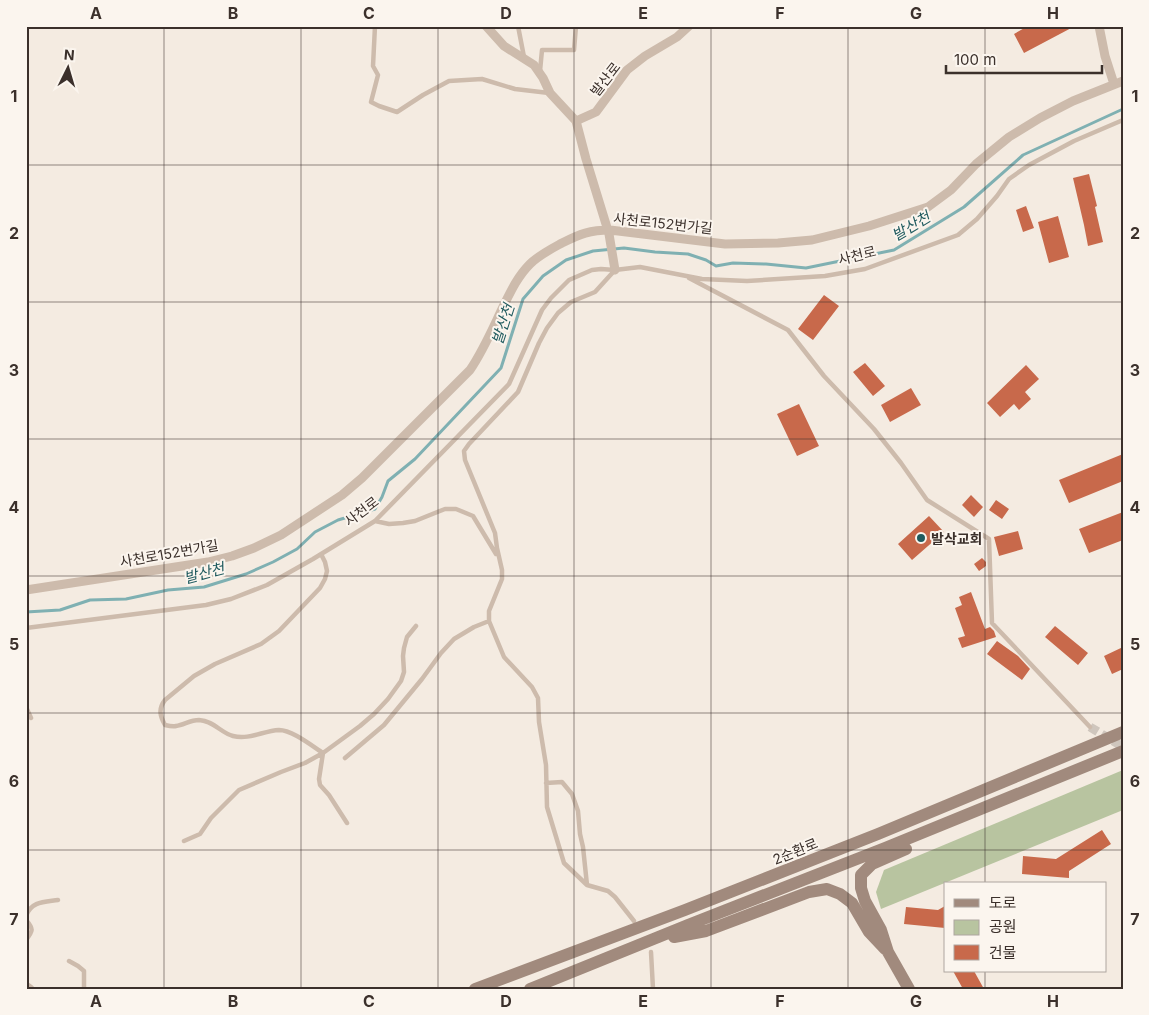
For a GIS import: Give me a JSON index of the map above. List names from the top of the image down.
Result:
{
  "streets": {
    "street": ["발산로", "사천로152번가길", "2순환로"],
    "lane": ["사천로"]
  },
  "water": ["발산천"],
  "places": ["발삭교회"],
  "legend": ["도로", "공원", "건물"],
  "scale_bar": "100 m",
  "north": "top",
  "grid": {
    "columns": [
      "A",
      "B",
      "C",
      "D",
      "E",
      "F",
      "G",
      "H"
    ],
    "rows": [
      "1",
      "2",
      "3",
      "4",
      "5",
      "6",
      "7"
    ]
  }
}
